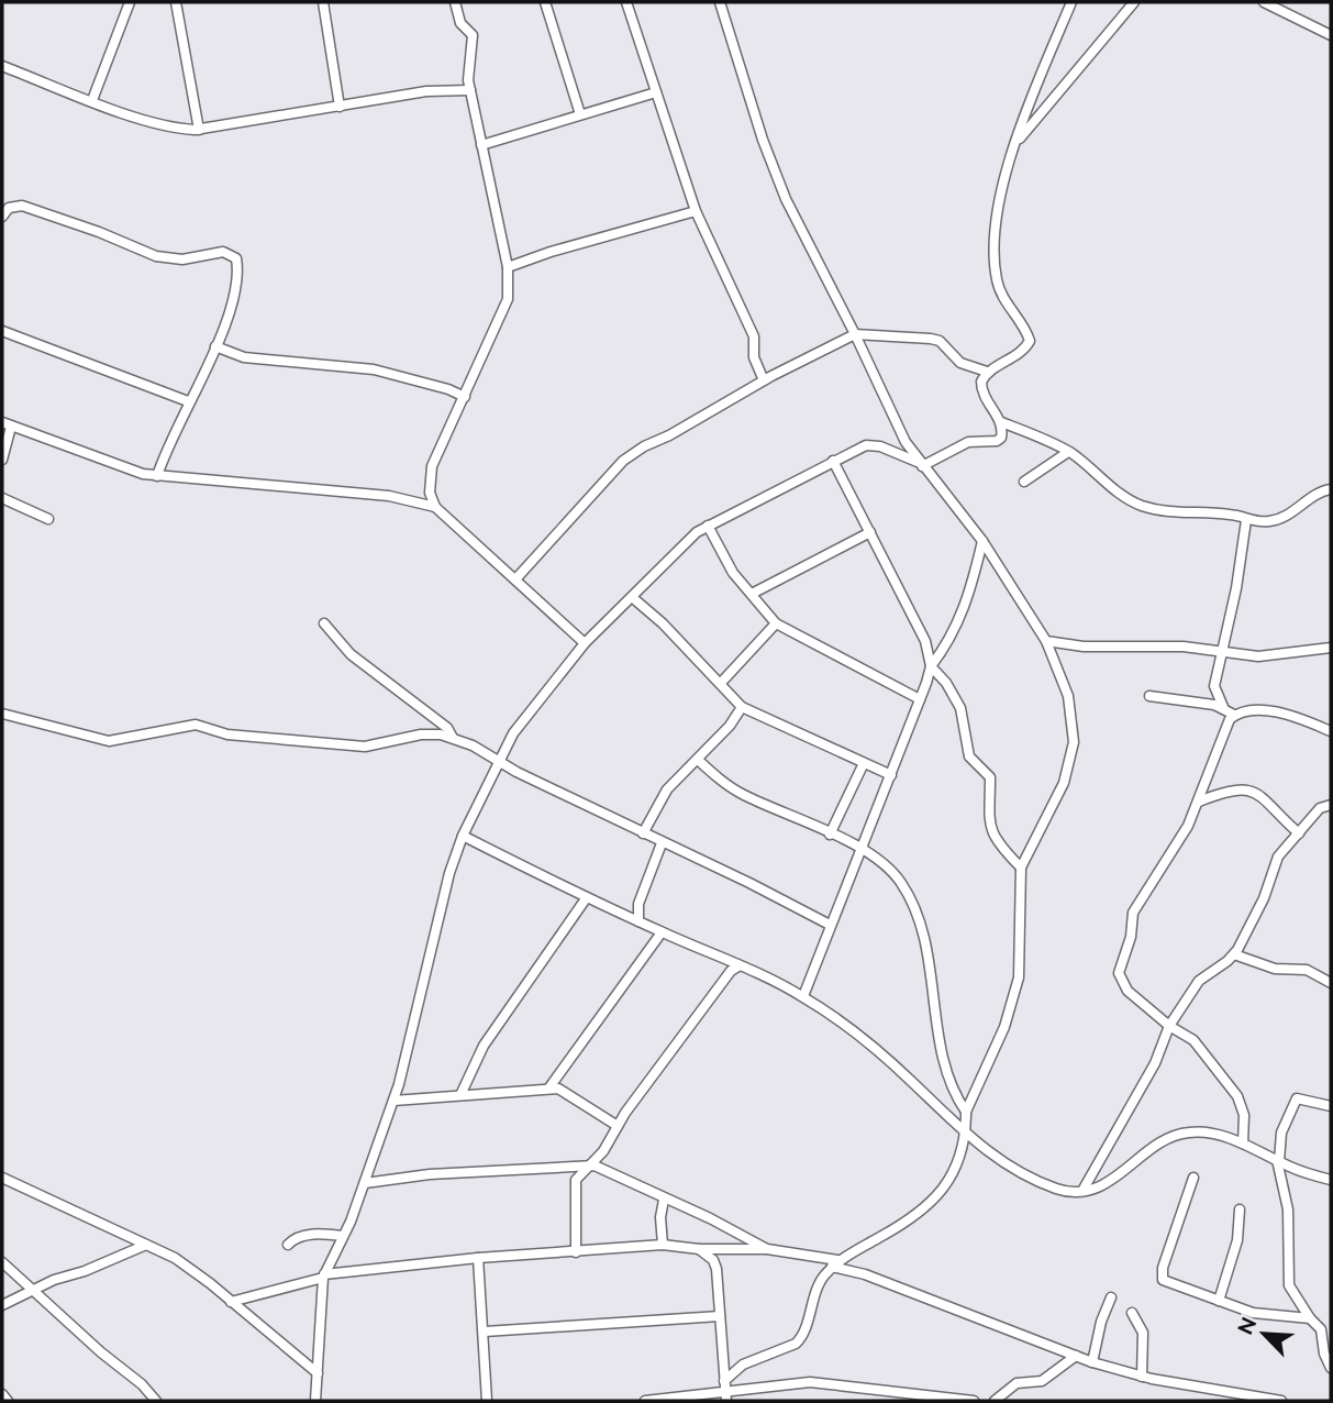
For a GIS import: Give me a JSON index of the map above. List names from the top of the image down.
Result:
{
  "north": "top left"
}
